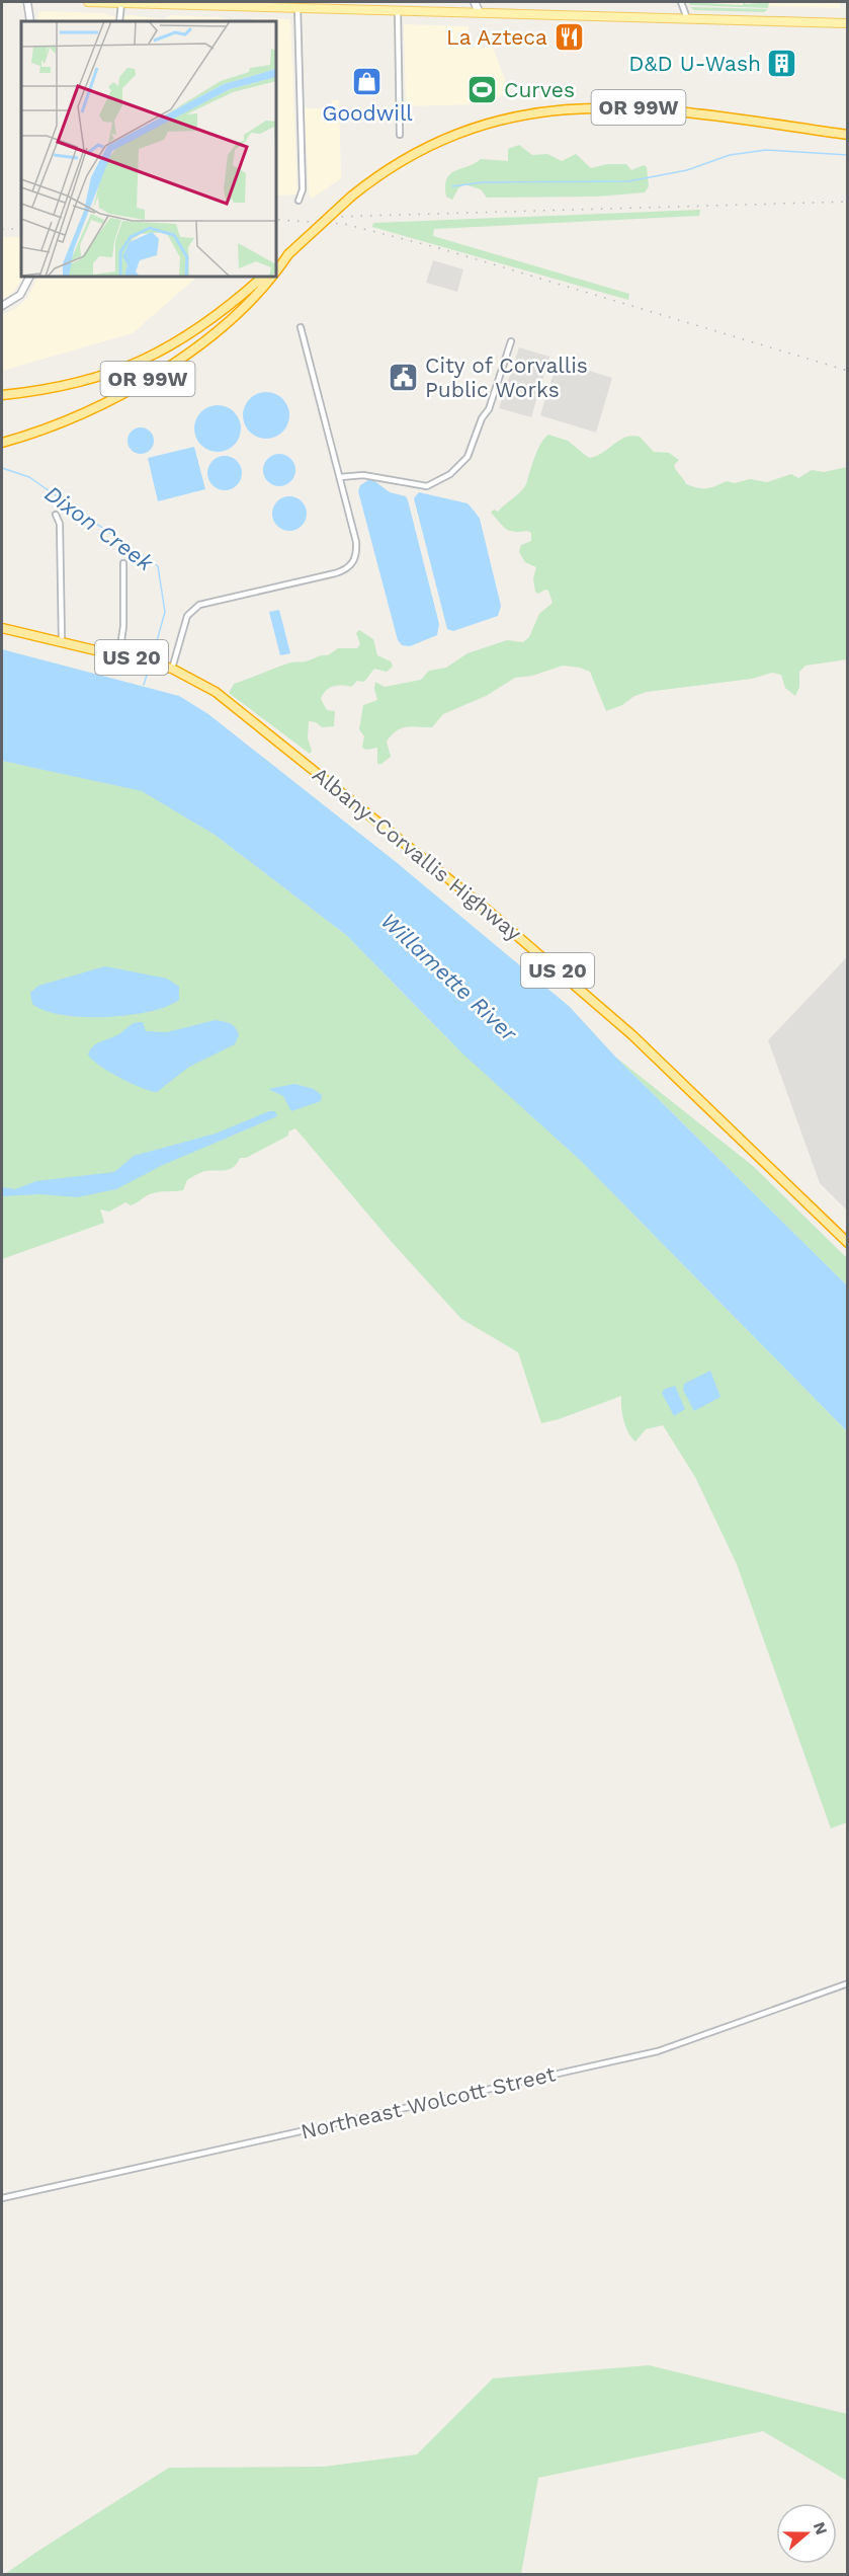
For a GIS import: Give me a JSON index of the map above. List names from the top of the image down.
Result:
{
  "streets": {
    "highway": ["OR 99W", "US 20", "Albany-Corvallis Highway"],
    "street": ["Northeast Wolcott Street"]
  },
  "crossings": [
    ["US 20", "Albany-Corvallis Highway"]
  ],
  "water": ["Dixon Creek", "Willamette River"],
  "places": {
    "restaurant": ["La Azteca"],
    "building": ["D&D U-Wash"],
    "shop": ["Goodwill"],
    "sports": ["Curves"],
    "public building": ["City of Corvallis Public Works"]
  },
  "north": "right"
}
